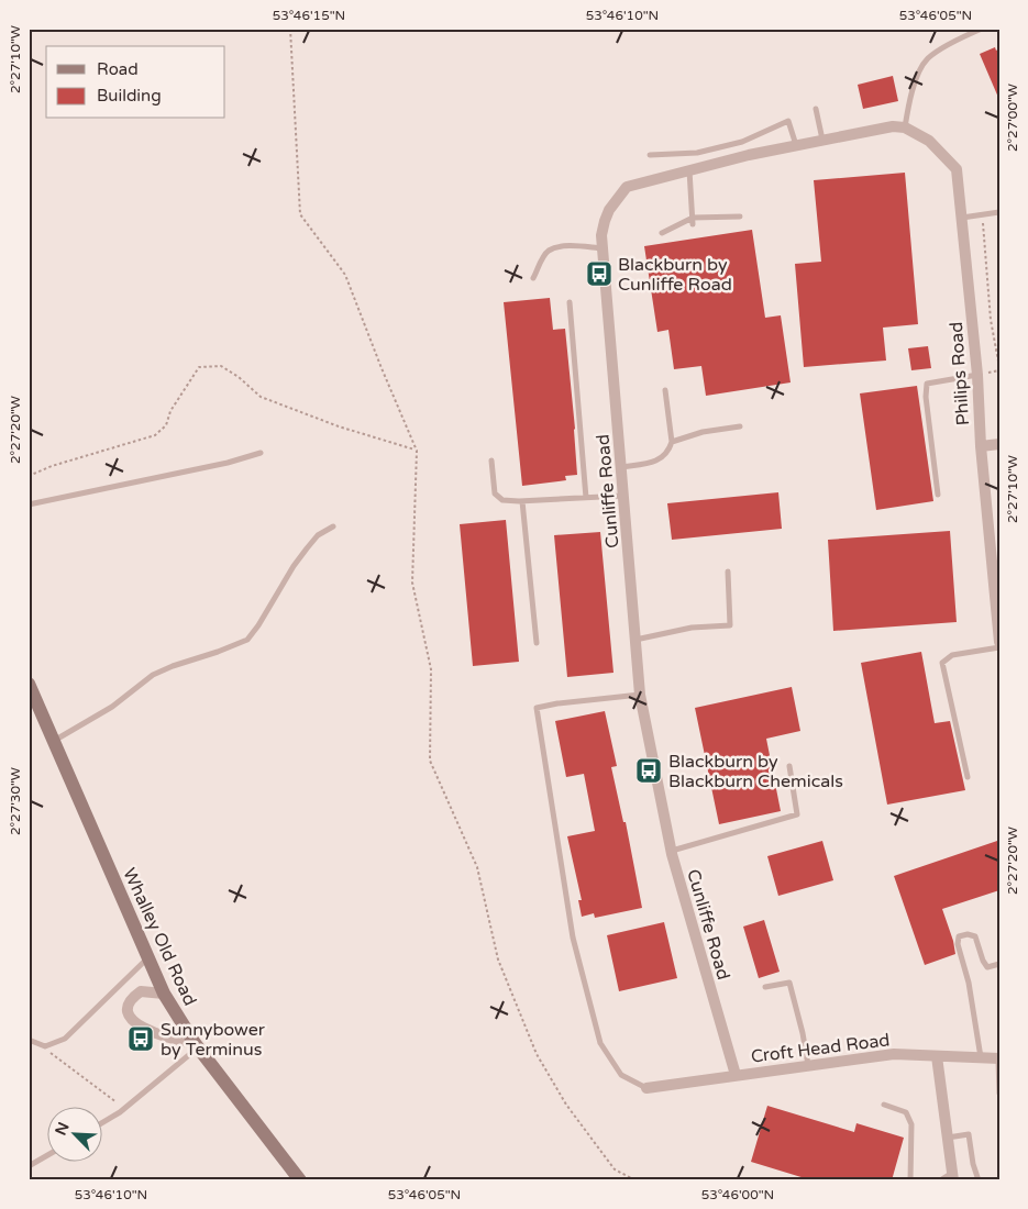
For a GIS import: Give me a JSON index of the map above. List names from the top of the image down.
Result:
{
  "streets": {
    "street": [
      "Philips Road",
      "Cunliffe Road",
      "Whalley Old Road",
      "Croft Head Road"
    ]
  },
  "crossings": [
    ["Philips Road", "Cunliffe Road"],
    ["Cunliffe Road", "Croft Head Road"]
  ],
  "places": {
    "bus stop": ["Blackburn by Cunliffe Road", "Blackburn by Blackburn Chemicals", "Sunnybower by Terminus"]
  },
  "legend": ["Road", "Building"],
  "north": "top left",
  "coordinates": [
    "53°46'15\"N",
    "53°46'10\"N",
    "53°46'05\"N",
    "2°27'10\"W",
    "2°27'00\"W",
    "2°27'20\"W",
    "2°27'30\"W",
    "53°46'00\"N"
  ]
}
